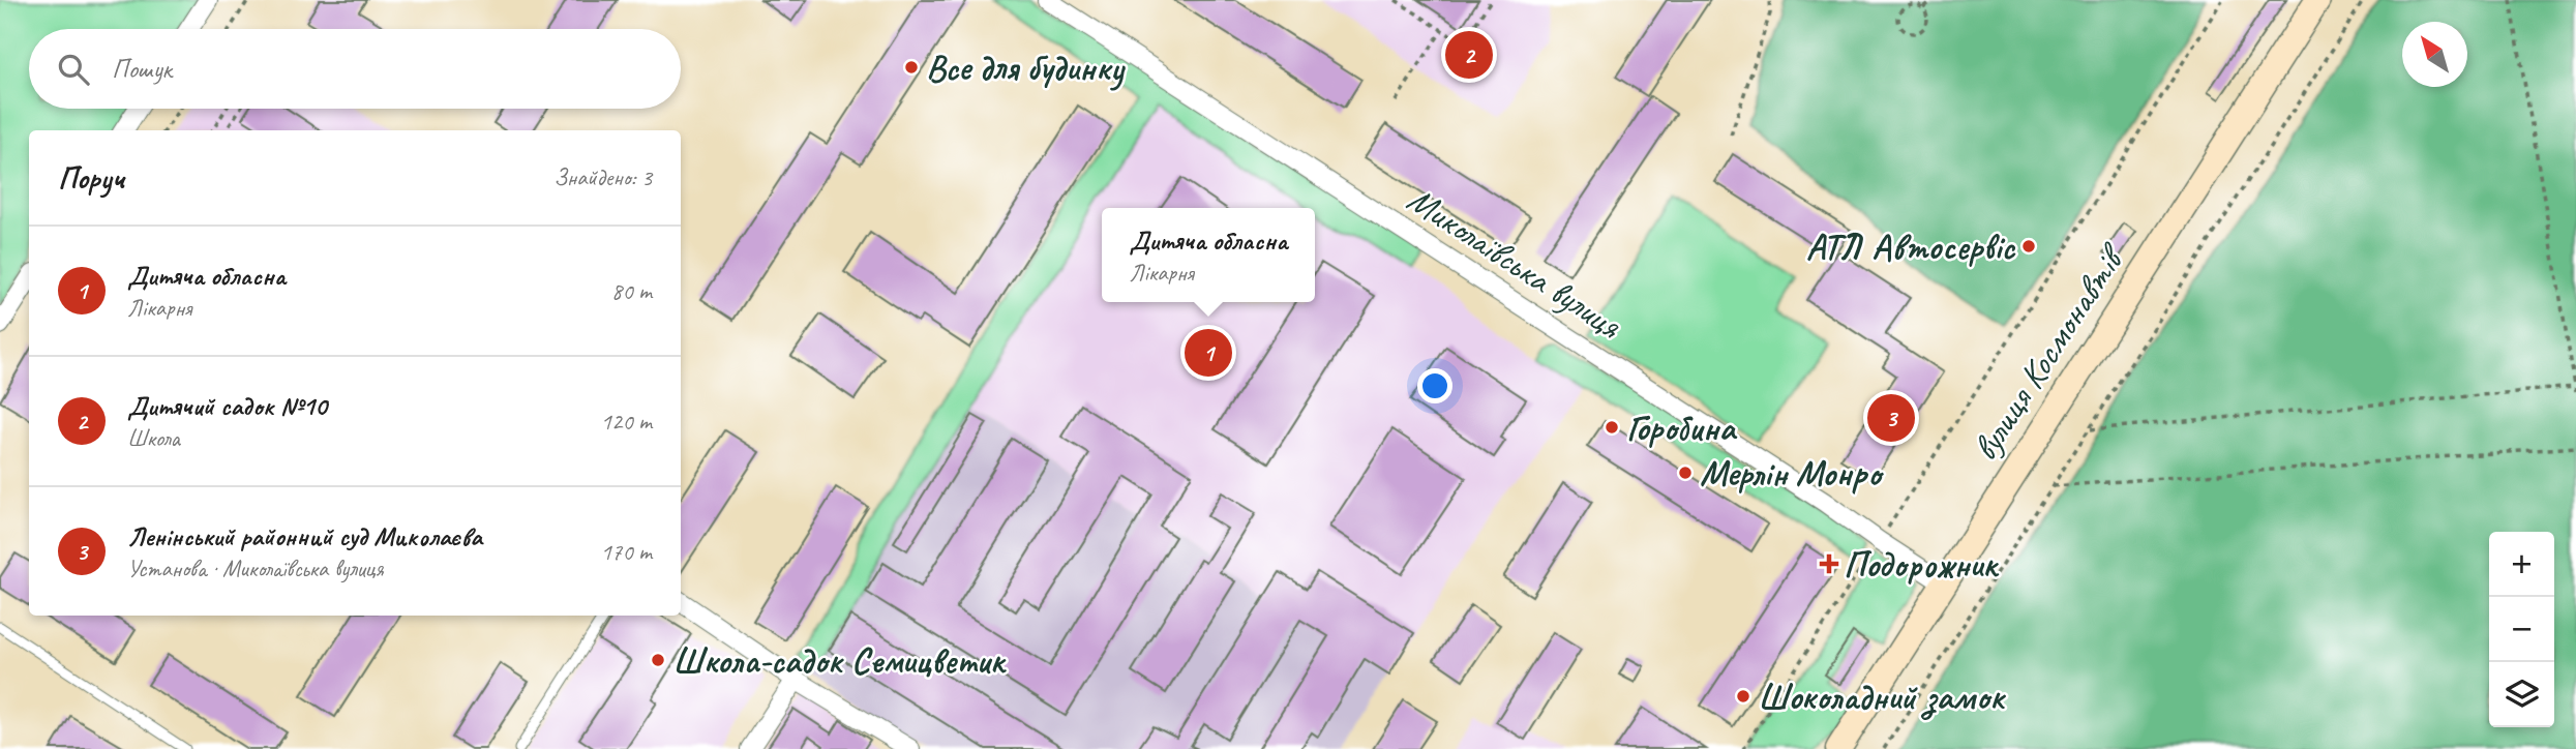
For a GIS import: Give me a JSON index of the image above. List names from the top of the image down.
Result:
{
  "streets": {
    "main road": ["вулиця Космонавтів"],
    "street": ["Миколаївська вулиця"]
  },
  "crossings": [
    ["Миколаївська вулиця", "вулиця Космонавтів"]
  ],
  "places": {
    "other": [
      "Все для будинку",
      "АТЛ Автосервіс",
      "Горобина",
      "Мерлін Монро",
      "Школа-садок Семицветик",
      "Шоколадний замок"
    ],
    "health": ["Подорожник"]
  },
  "north": "top left",
  "page": {
    "pins": ["2", "1", "3"],
    "search": "Пошук",
    "heading": ["Поруч", "Знайдено: 3"],
    "popup": ["Дитяча обласна", "Лікарня"],
    "list": [
      {
        "mark": "1",
        "name": "Дитяча обласна",
        "note": "Лікарня",
        "value": "80 m"
      },
      {
        "mark": "2",
        "name": "Дитячий садок №10",
        "note": "Школа",
        "value": "120 m"
      },
      {
        "mark": "3",
        "name": "Ленінський районний суд Миколаєва",
        "note": "Установа · Миколаївська вулиця",
        "value": "170 m"
      }
    ],
    "map_buttons": ["+", "−"]
  }
}
